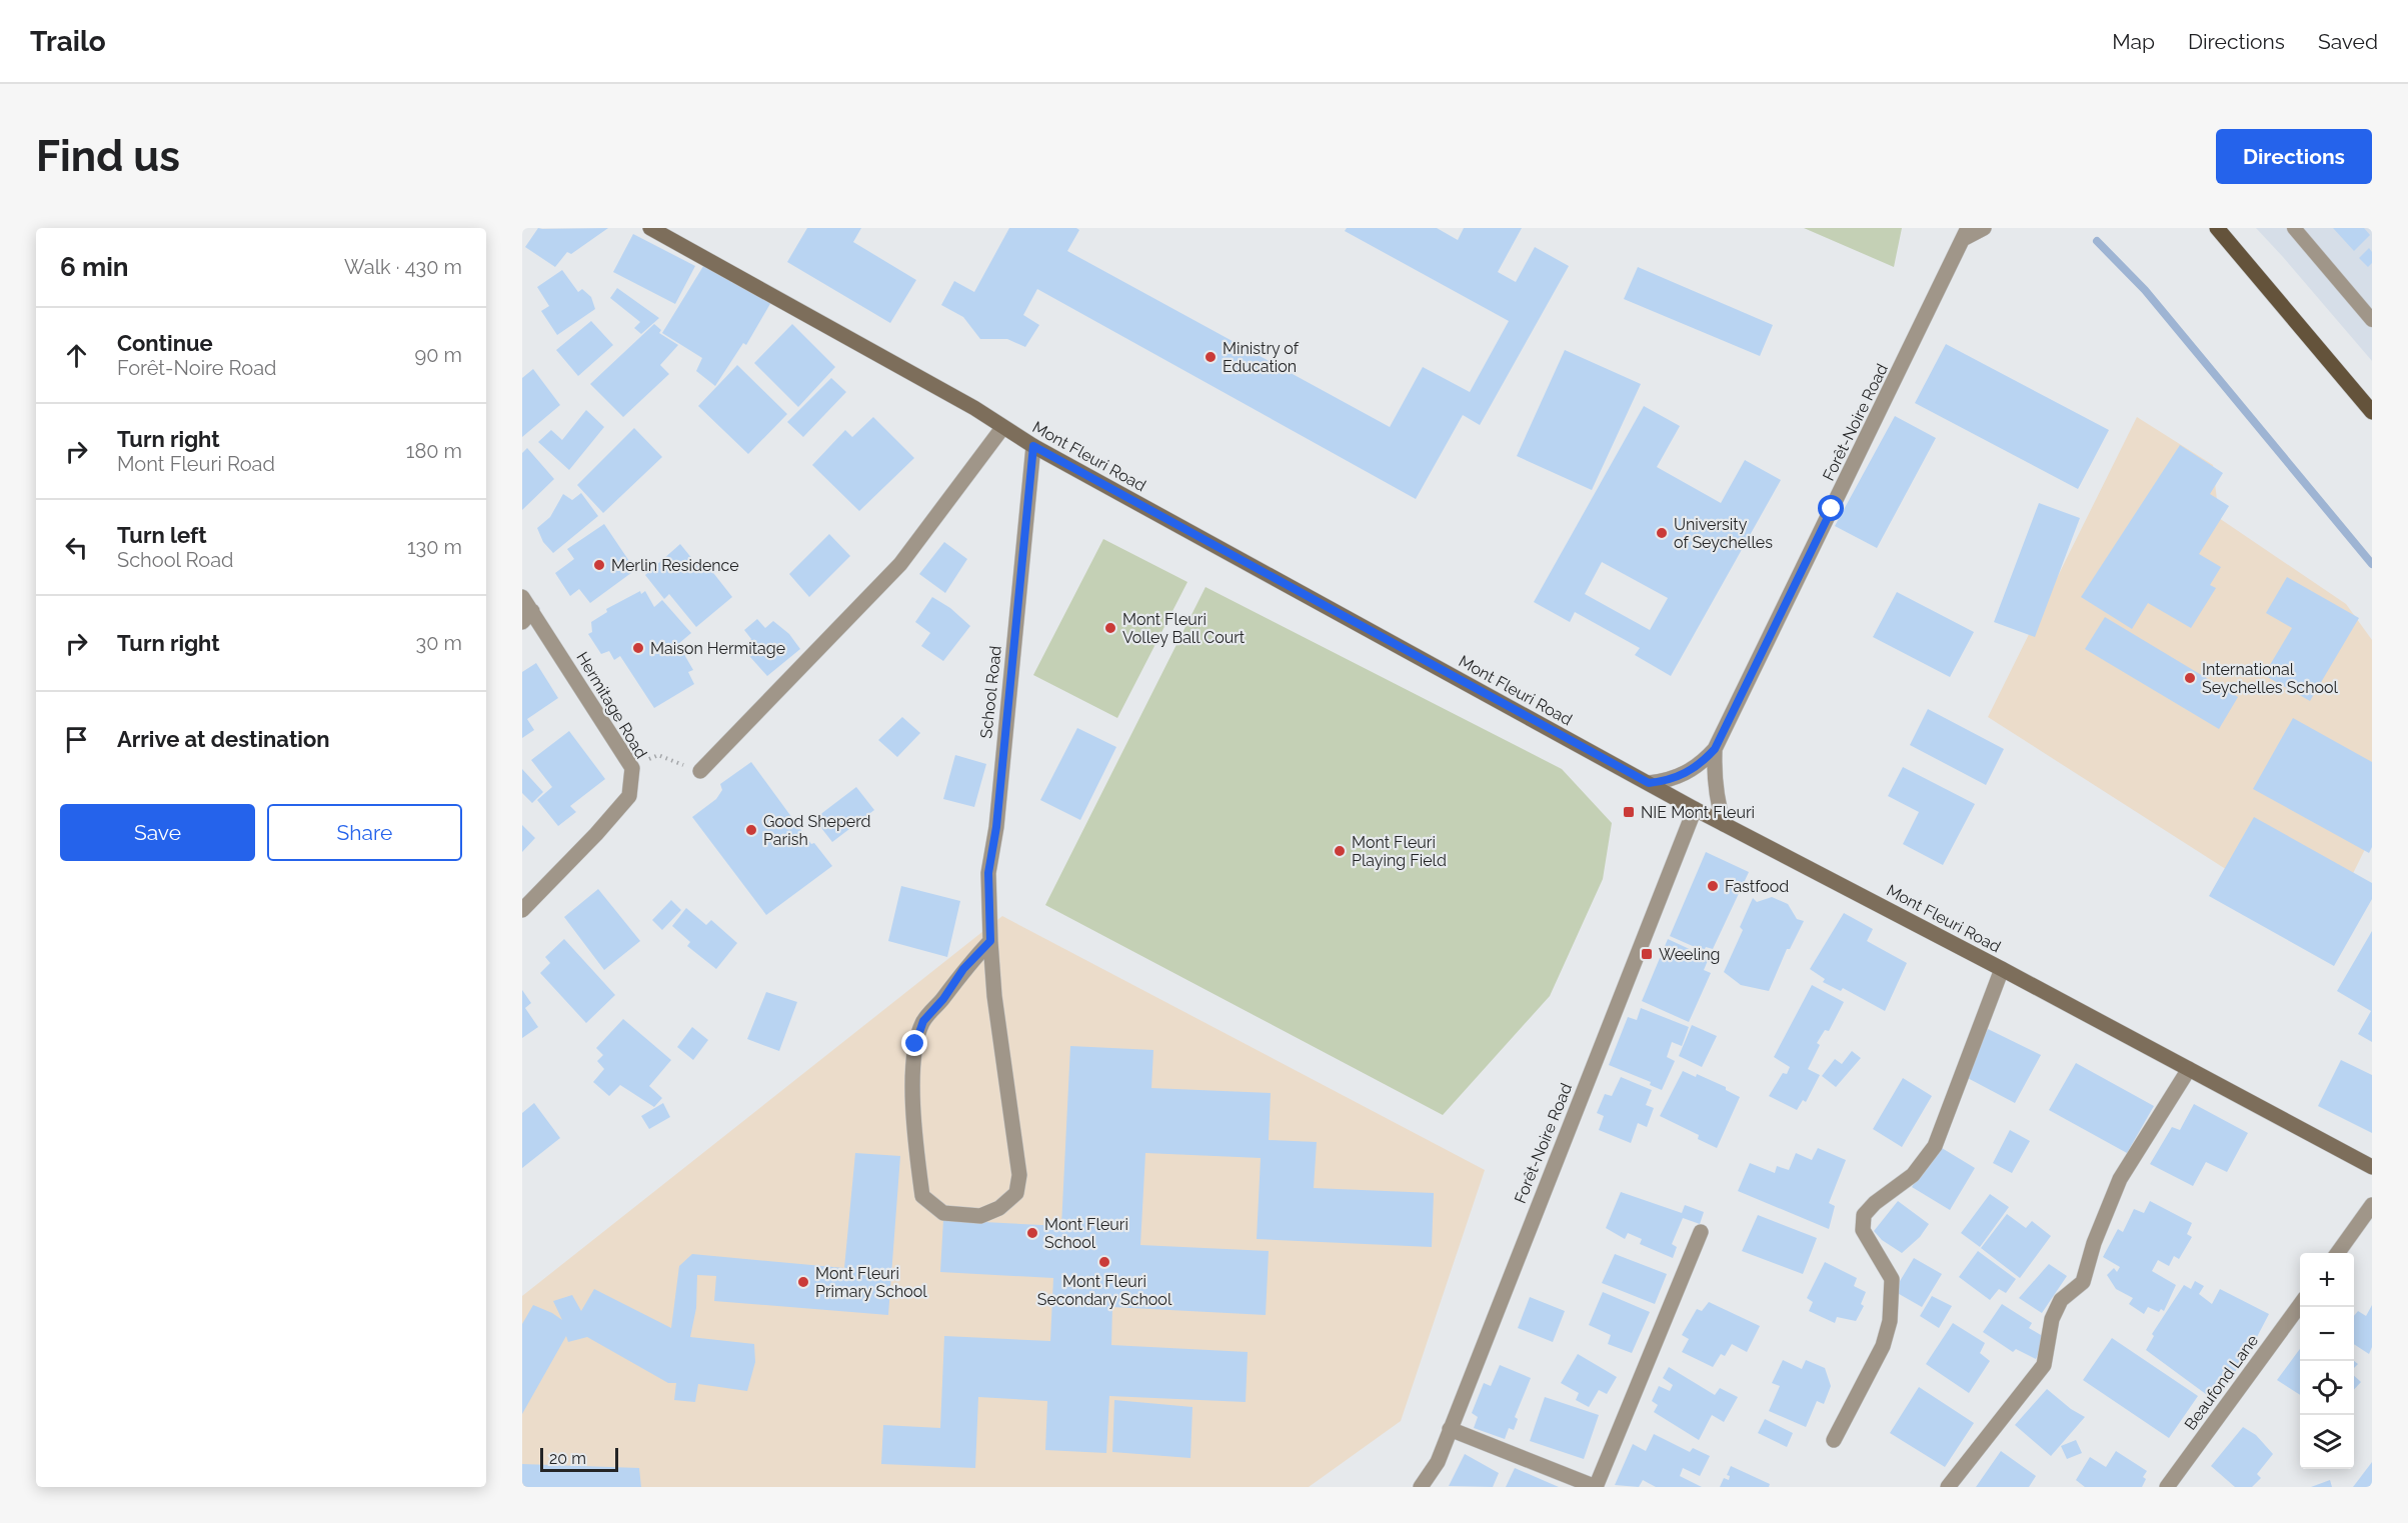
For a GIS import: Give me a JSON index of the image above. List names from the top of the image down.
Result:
{
  "streets": {
    "main road": ["Mont Fleuri Road"],
    "street": [
      "Forêt-Noire Road",
      "School Road",
      "Hermitage Road",
      "Beaufond Lane"
    ]
  },
  "crossings": [
    ["Forêt-Noire Road", "Mont Fleuri Road"],
    ["Mont Fleuri Road", "School Road"]
  ],
  "places": {
    "other": [
      "Ministry of Education",
      "University of Seychelles",
      "Merlin Residence",
      "Mont Fleuri Volley Ball Court",
      "Maison Hermitage",
      "International Seychelles School",
      "Good Sheperd Parish",
      "Mont Fleuri Playing Field",
      "Fastfood",
      "Mont Fleuri School",
      "Mont Fleuri Secondary School",
      "Mont Fleuri Primary School"
    ],
    "transit": ["NIE Mont Fleuri", "Weeling"]
  },
  "scale_bar": "20 m",
  "page": {
    "header": "Trailo",
    "nav": ["Map", "Directions", "Saved"],
    "buttons": [
      "Directions",
      ["Save", "Share"]
    ],
    "title": "Find us",
    "heading": ["6 min", "Walk · 430 m"],
    "list": [
      ["Continue", "Forêt-Noire Road", "90 m"],
      ["Turn right", "Mont Fleuri Road", "180 m"],
      ["Turn left", "School Road", "130 m"],
      ["Turn right", "30 m"],
      "Arrive at destination"
    ],
    "map_buttons": ["+", "−"],
    "scale": "20 m"
  }
}
